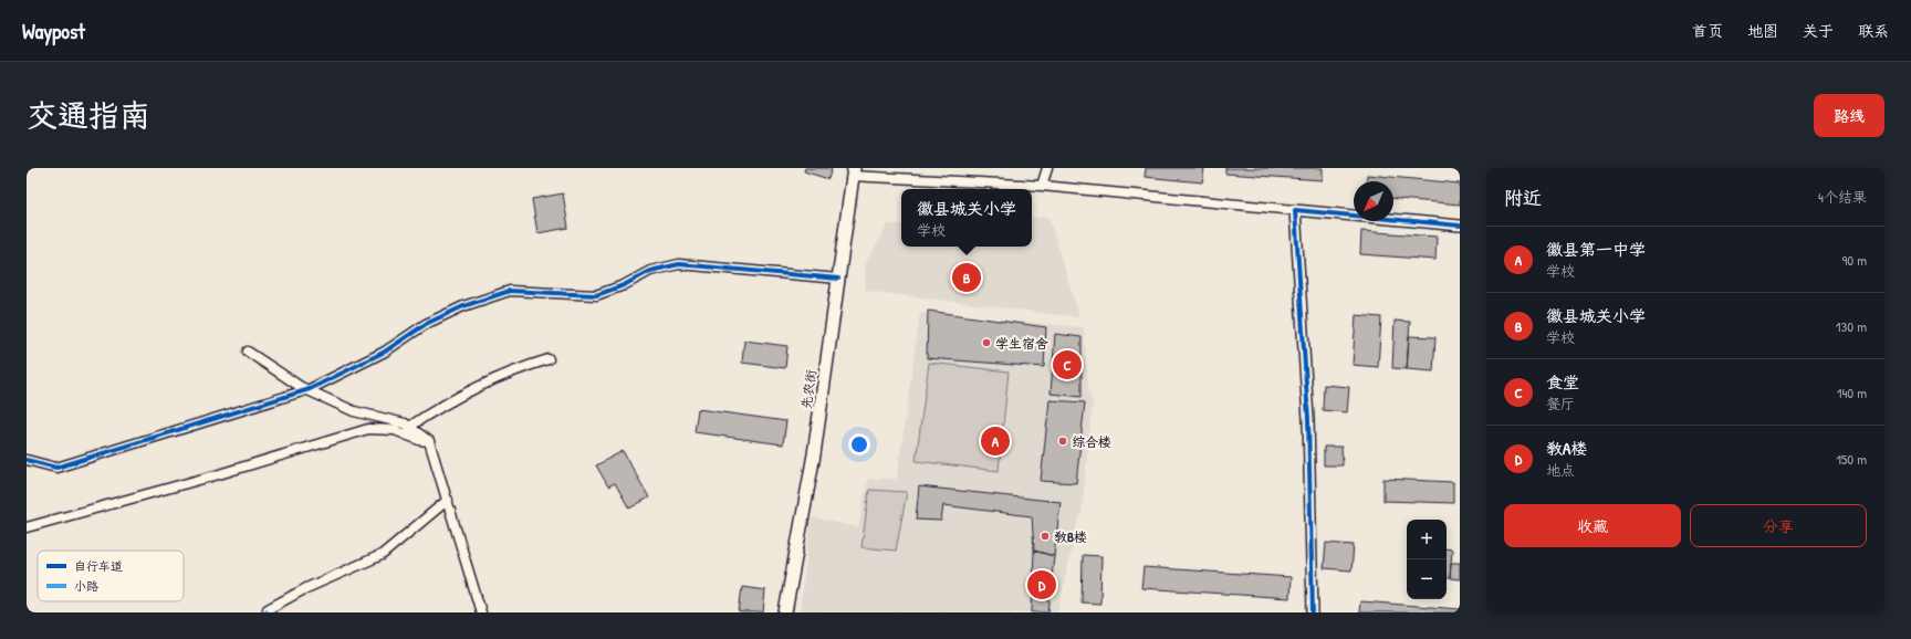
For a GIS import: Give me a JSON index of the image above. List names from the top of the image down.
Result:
{
  "streets": {
    "main road": ["先农街"]
  },
  "places": ["学生宿舍", "综合楼", "教B楼"],
  "legend": ["自行车道", "小路"],
  "north": "bottom left",
  "page": {
    "header": "Waypost",
    "nav": [
      "首页",
      "地图",
      "关于",
      "联系"
    ],
    "title": "交通指南",
    "buttons": [
      "路线",
      ["收藏", "分享"]
    ],
    "heading": ["附近", "4个结果"],
    "popup": ["徽县城关小学", "学校"],
    "list": [
      {
        "mark": "A",
        "name": "徽县第一中学",
        "note": "学校",
        "value": "90 m"
      },
      {
        "mark": "B",
        "name": "徽县城关小学",
        "note": "学校",
        "value": "130 m"
      },
      {
        "mark": "C",
        "name": "食堂",
        "note": "餐厅",
        "value": "140 m"
      },
      {
        "mark": "D",
        "name": "教A楼",
        "note": "地点",
        "value": "150 m"
      }
    ],
    "pins": [
      "B",
      "C",
      "A",
      "D"
    ],
    "map_buttons": ["+", "−"]
  }
}
